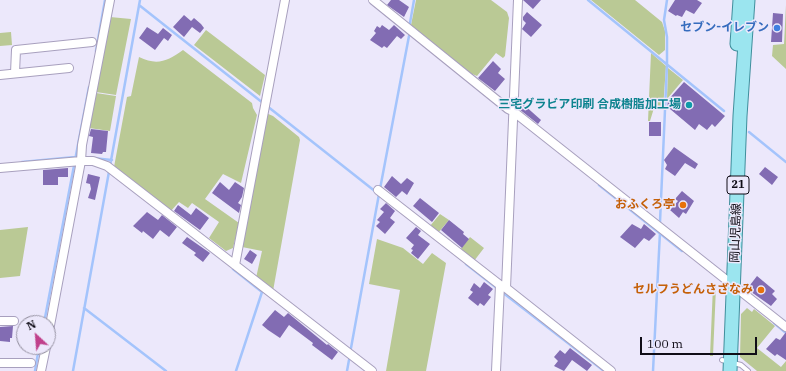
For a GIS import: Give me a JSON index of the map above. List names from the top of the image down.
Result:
{
  "streets": {
    "main road": ["21", "岡山児島線"]
  },
  "places": [
    "セブン-イレブン",
    "三宅グラビア印刷 合成樹脂加工場",
    "おふくろ亭",
    "セルフうどんさざなみ"
  ],
  "scale_bar": "100 m",
  "north": "top left"
}
